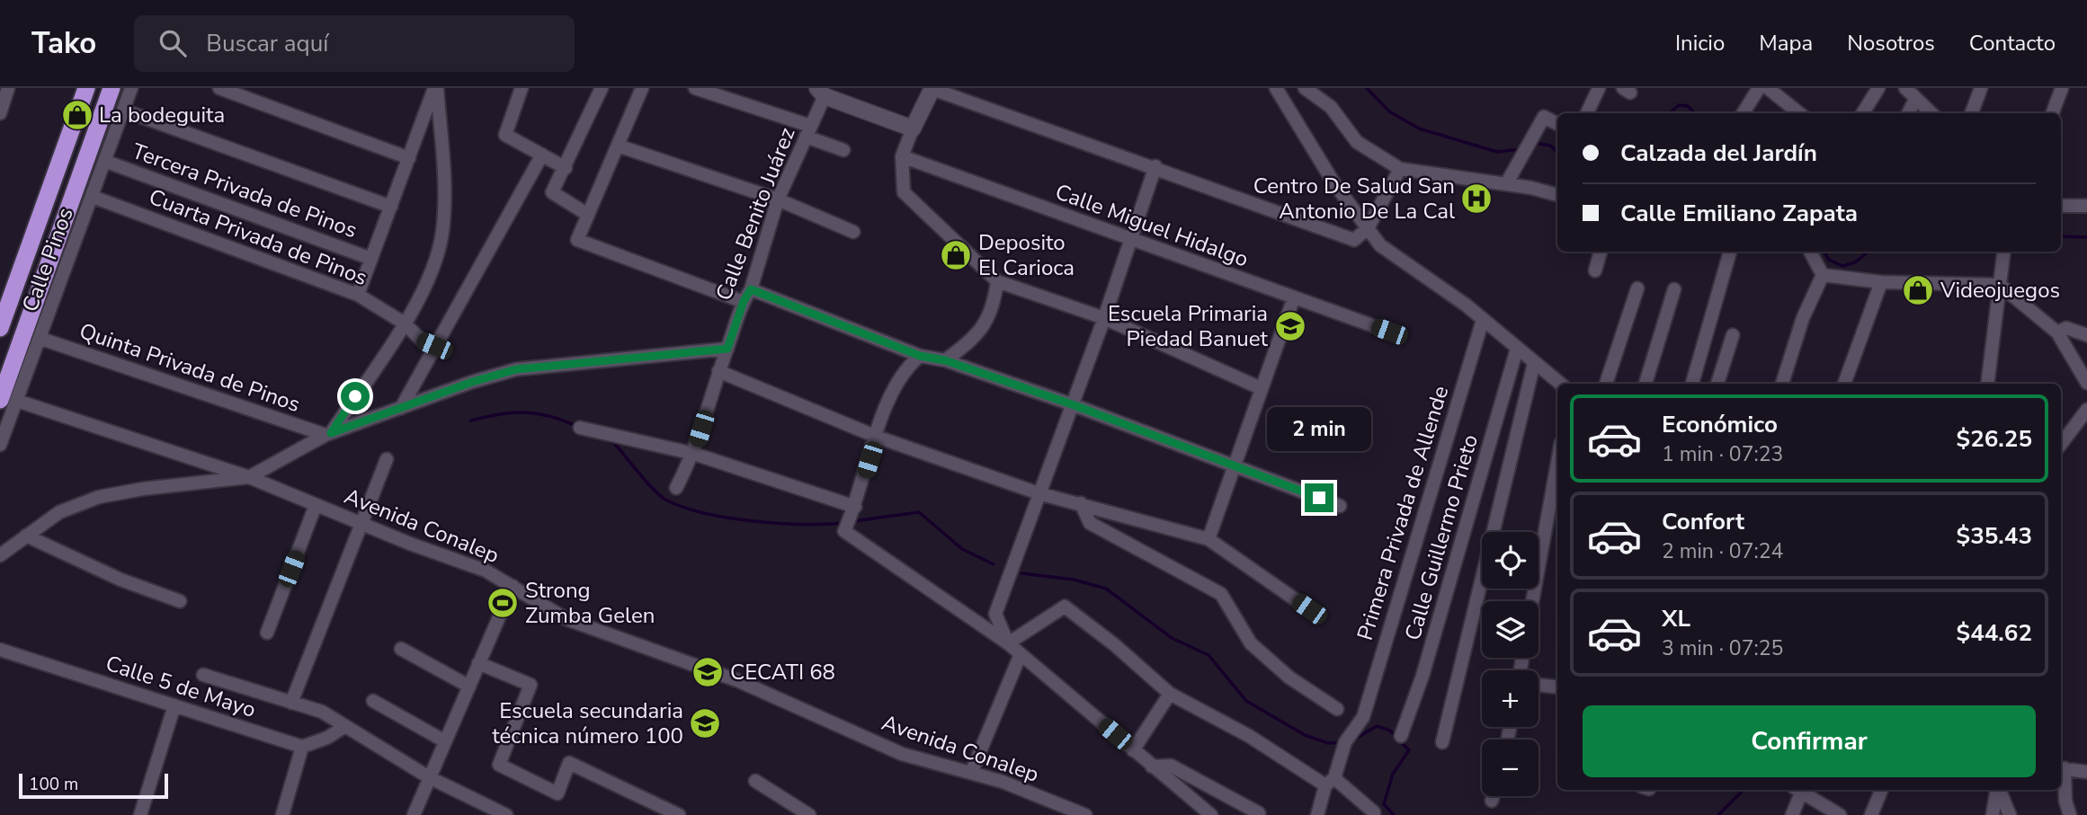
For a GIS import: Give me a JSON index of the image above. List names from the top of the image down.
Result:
{
  "streets": {
    "street": [
      "Tercera Privada de Pinos",
      "Calle Benito Juárez",
      "Calle Miguel Hidalgo",
      "Cuarta Privada de Pinos",
      "Calle Pinos",
      "Quinta Privada de Pinos",
      "Primera Privada de Allende",
      "Avenida Conalep",
      "Calle Guillermo Prieto",
      "Calle 5 de Mayo"
    ]
  },
  "crossings": [
    ["Tercera Privada de Pinos", "Calle Pinos"],
    ["Cuarta Privada de Pinos", "Calle Pinos"],
    ["Calle Pinos", "Quinta Privada de Pinos"],
    ["Calle Pinos", "Avenida Conalep"]
  ],
  "places": {
    "shop": ["La bodeguita", "Deposito El Carioca", "Videojuegos"],
    "hospital": ["Centro De Salud San Antonio De La Cal"],
    "school or university": ["Escuela Primaria Piedad Banuet", "CECATI 68", "Escuela secundaria técnica número 100"],
    "sports": ["Strong Zumba Gelen"]
  },
  "scale_bar": "100 m",
  "page": {
    "header": "Tako",
    "search": "Buscar aquí",
    "nav": [
      "Inicio",
      "Mapa",
      "Nosotros",
      "Contacto"
    ],
    "banner": ["Calzada del Jardín", "Calle Emiliano Zapata"],
    "list": [
      {
        "name": "Económico",
        "note": "1 min · 07:23",
        "value": "$26.25"
      },
      {
        "name": "Confort",
        "note": "2 min · 07:24",
        "value": "$35.43"
      },
      {
        "name": "XL",
        "note": "3 min · 07:25",
        "value": "$44.62"
      }
    ],
    "bubble": "2 min",
    "map_buttons": ["+", "−"],
    "buttons": "Confirmar",
    "scale": "100 m"
  }
}
